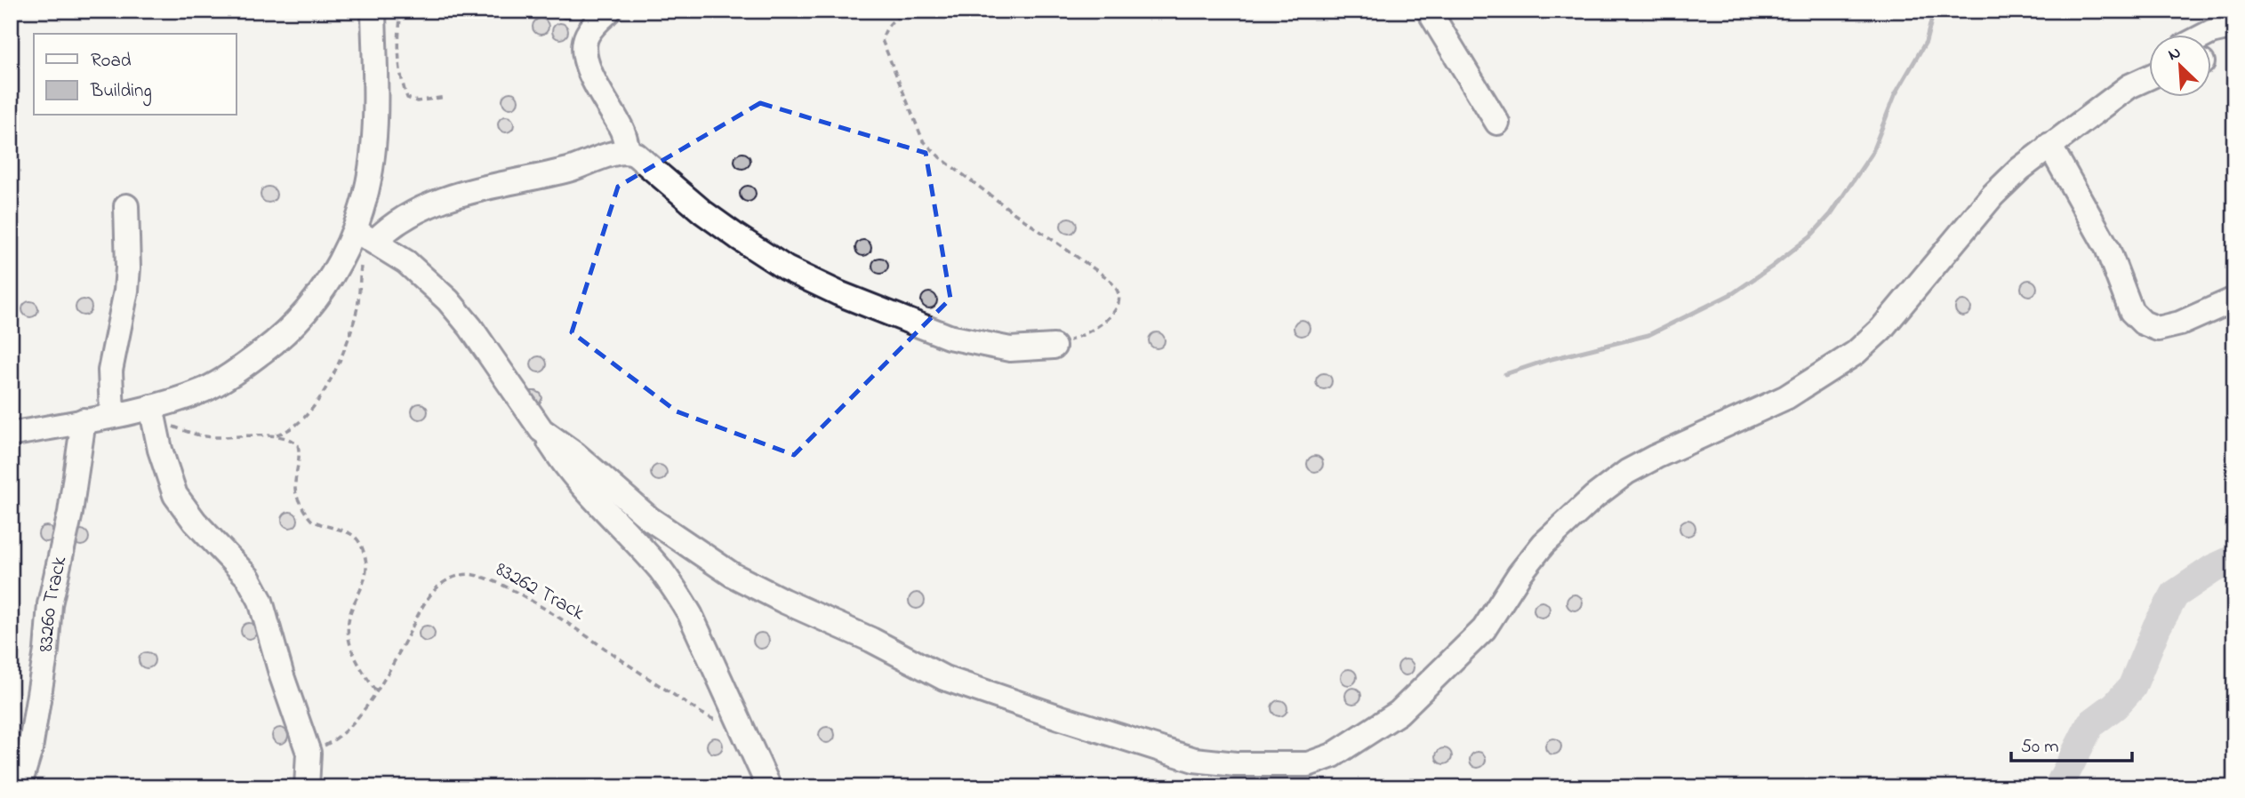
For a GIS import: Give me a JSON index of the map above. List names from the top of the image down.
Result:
{
  "streets": {
    "street": ["83260 Track"],
    "path": ["83262 Track"]
  },
  "legend": ["Road", "Building"],
  "scale_bar": "50 m",
  "north": "top left"
}
